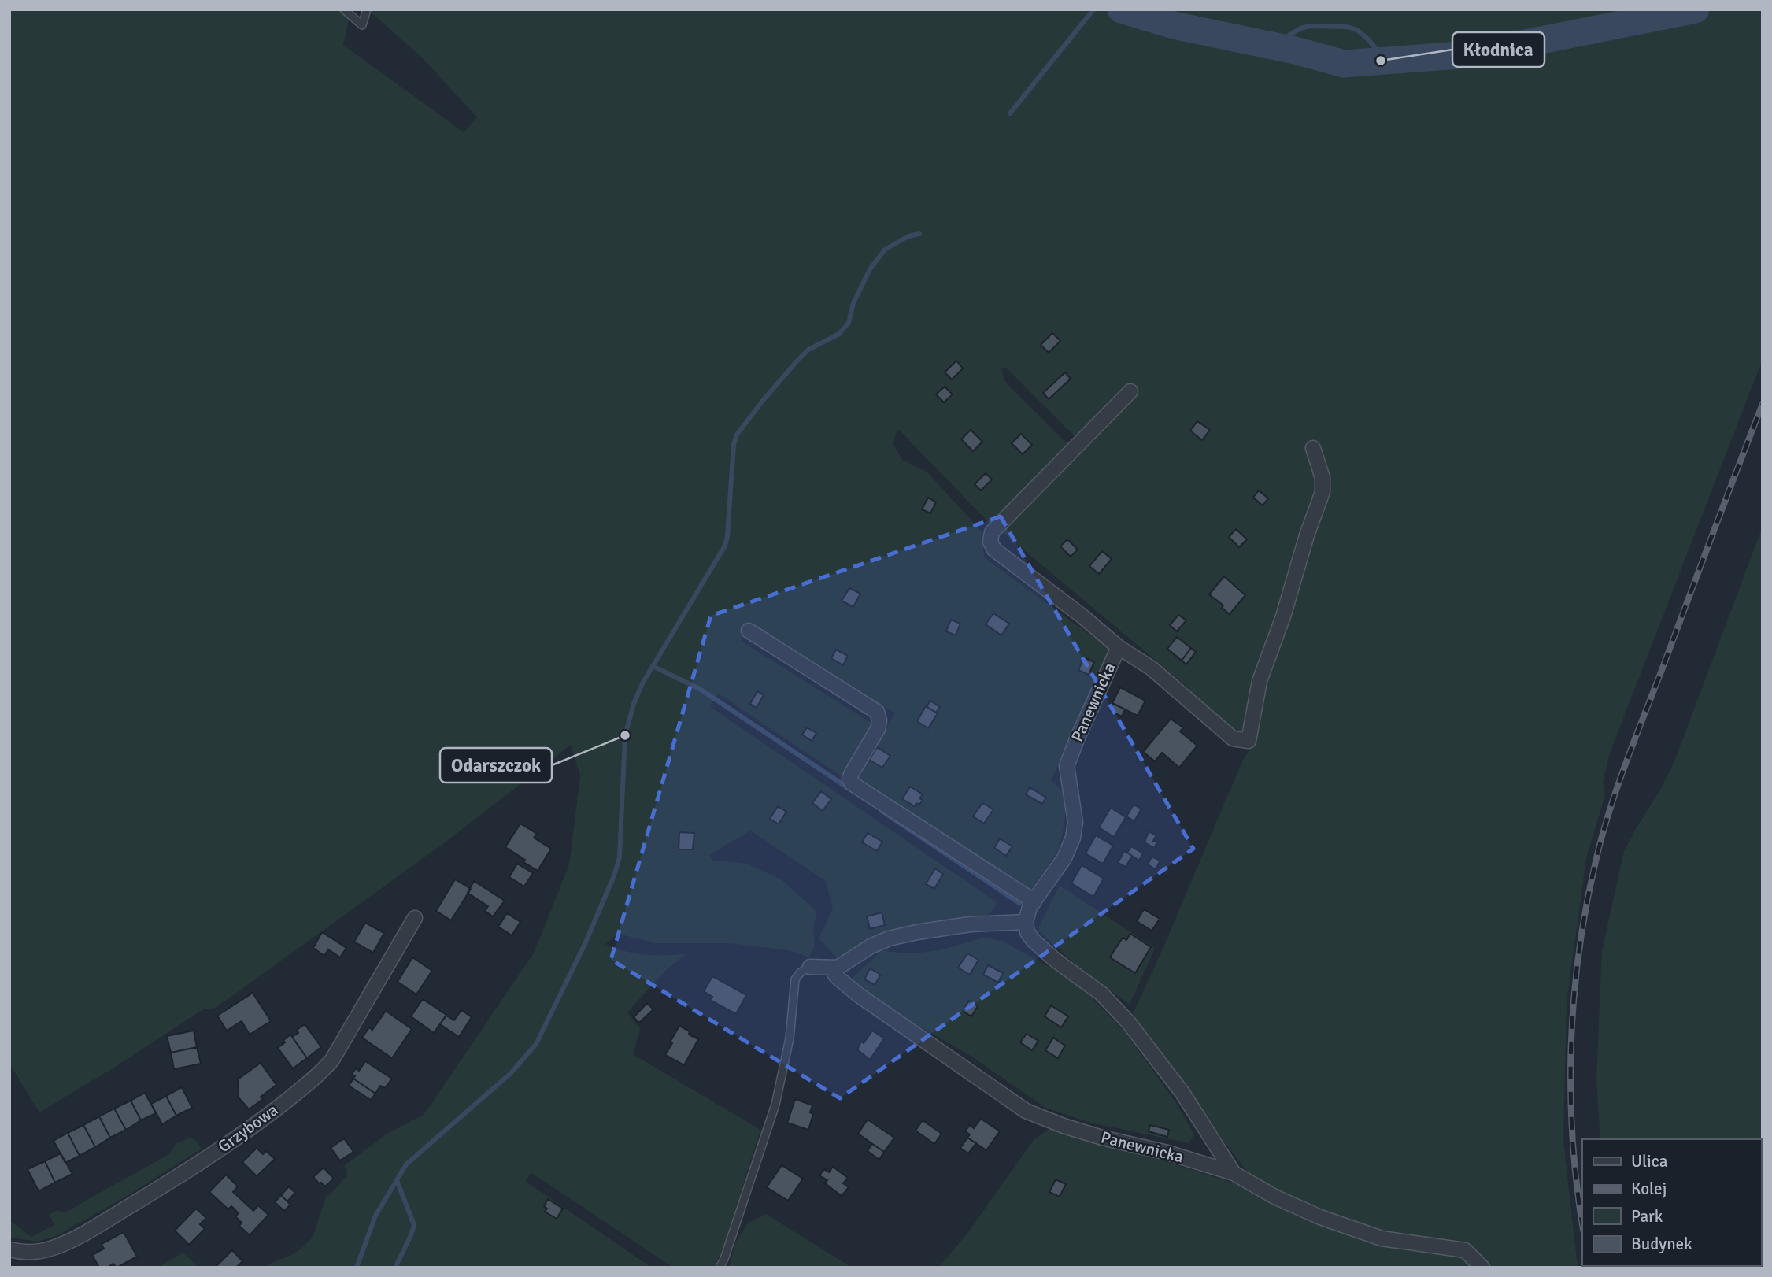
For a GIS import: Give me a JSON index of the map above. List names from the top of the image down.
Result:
{
  "streets": {
    "street": ["Panewnicka", "Grzybowa"]
  },
  "places": ["Kłodnica", "Odarszczok"],
  "legend": [
    "Ulica",
    "Kolej",
    "Park",
    "Budynek"
  ]
}
